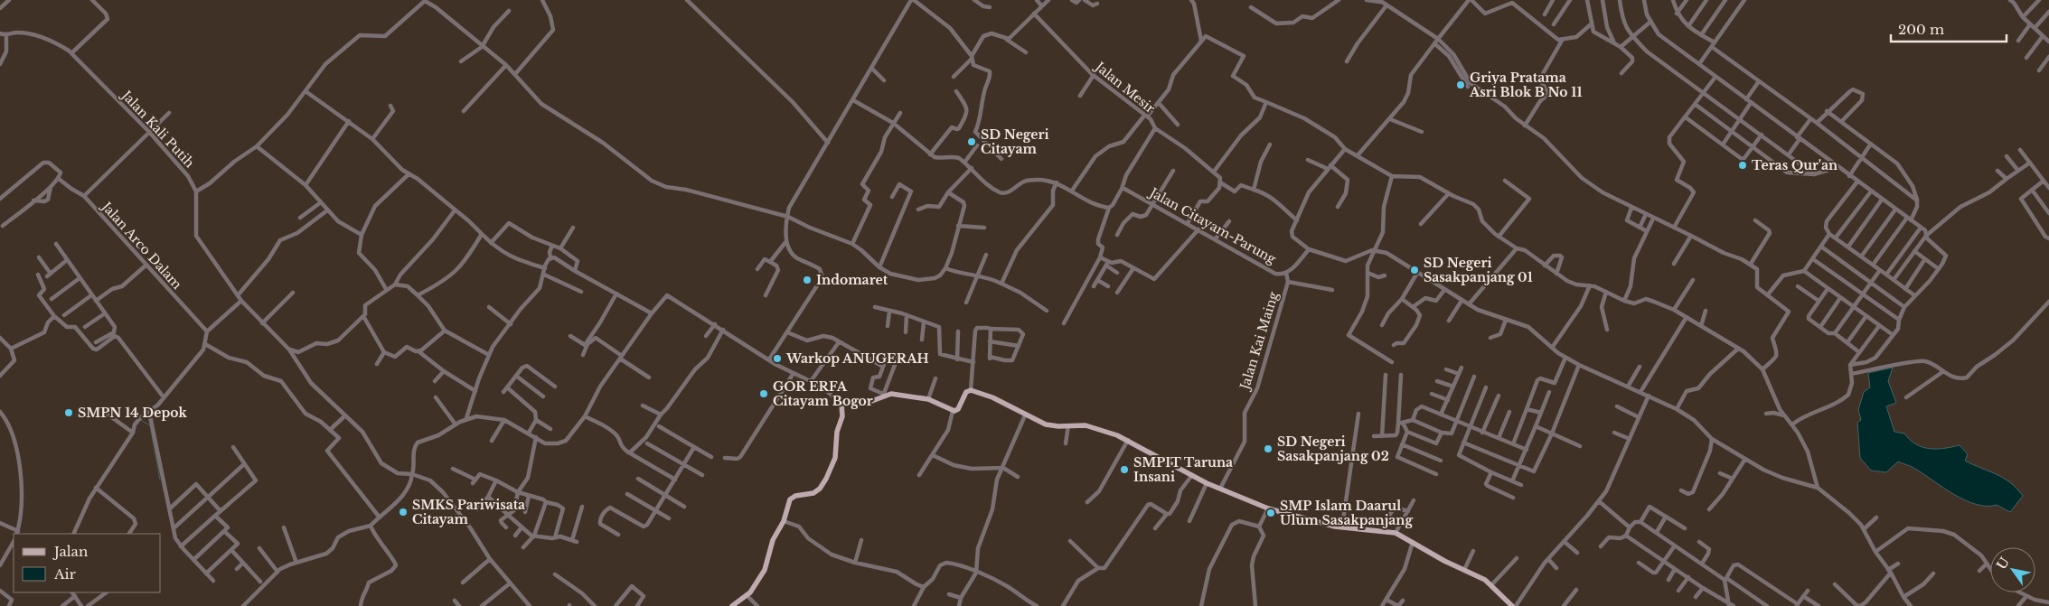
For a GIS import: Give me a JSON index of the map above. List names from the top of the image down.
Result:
{
  "streets": {
    "street": [
      "Jalan Mesir",
      "Jalan Kali Putih",
      "Jalan Citayam-Parung",
      "Jalan Arco Dalam",
      "Jalan Kai Maing"
    ]
  },
  "crossings": [
    ["Jalan Mesir", "Jalan Citayam-Parung"],
    ["Jalan Citayam-Parung", "Jalan Kai Maing"]
  ],
  "places": [
    "Griya Pratama Asri Blok B No 11",
    "SD Negeri Citayam",
    "Teras Qur'an",
    "SD Negeri Sasakpanjang 01",
    "Indomaret",
    "Warkop ANUGERAH",
    "GOR ERFA Citayam Bogor",
    "SMPN 14 Depok",
    "SD Negeri Sasakpanjang 02",
    "SMPIT Taruna Insani",
    "SMKS Pariwisata Citayam",
    "SMP Islam Daarul Ulum Sasakpanjang"
  ],
  "legend": ["Jalan", "Air"],
  "scale_bar": "200 m",
  "north": "top left"
}
